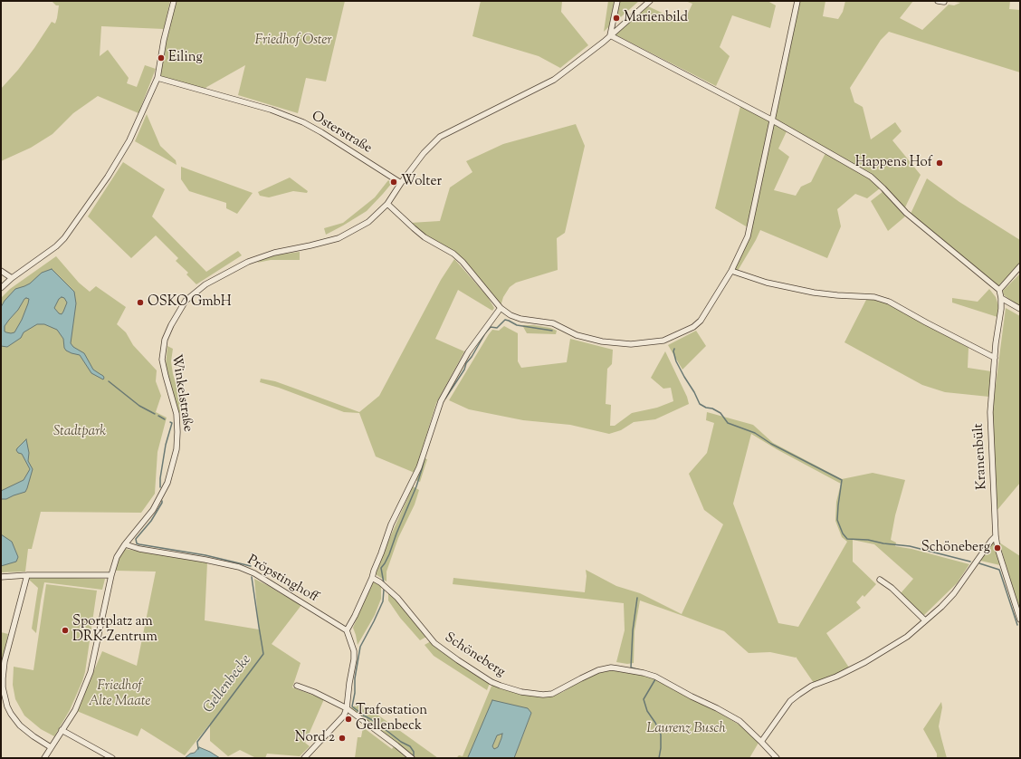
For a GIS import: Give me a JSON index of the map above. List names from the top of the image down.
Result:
{
  "streets": {
    "street": [
      "Osterstraße",
      "Winkelstraße",
      "Kranenbült",
      "Pröpstinghoff",
      "Schöneberg"
    ]
  },
  "crossings": [
    ["Osterstraße", "Winkelstraße"],
    ["Winkelstraße", "Pröpstinghoff"]
  ],
  "water": ["Gellenbecke"],
  "parks": [
    "Friedhof Oster",
    "Stadtpark",
    "Friedhof Alte Maate",
    "Laurenz Busch"
  ],
  "places": [
    "Marienbild",
    "Eiling",
    "Happens Hof",
    "Wolter",
    "OSKO GmbH",
    "Schöneberg",
    "Sportplatz am DRK-Zentrum",
    "Trafostation Gellenbeck",
    "Nord 2"
  ]
}
